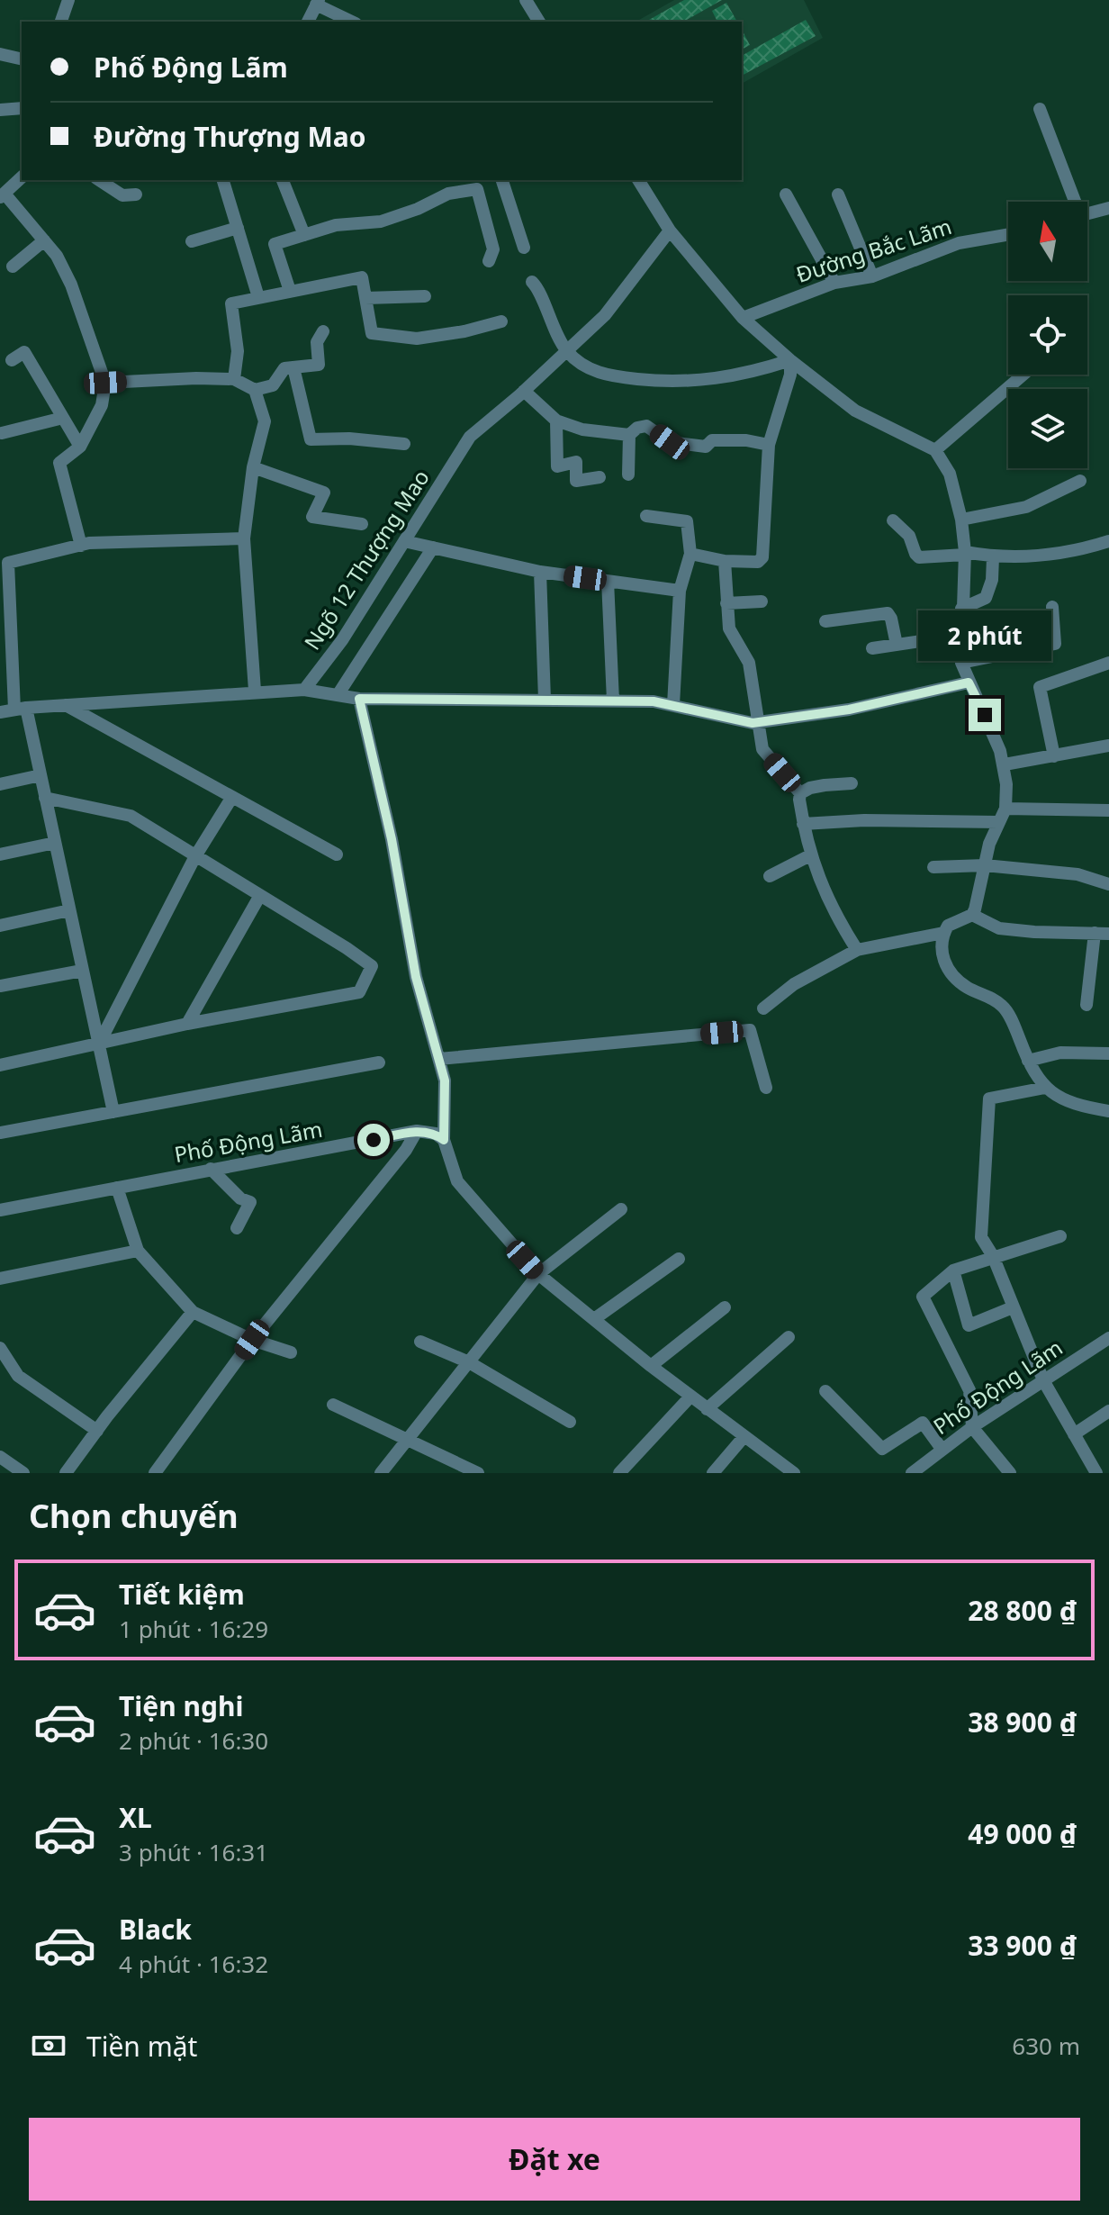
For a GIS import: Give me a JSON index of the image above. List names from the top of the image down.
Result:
{
  "streets": {
    "street": ["Đường Bắc Lãm", "Ngõ 12 Thượng Mao", "Phố Động Lãm"]
  },
  "north": "top",
  "page": {
    "banner": ["Phố Động Lãm", "Đường Thượng Mao"],
    "bubble": "2 phút",
    "heading": "Chọn chuyến",
    "list": [
      {
        "name": "Tiết kiệm",
        "note": "1 phút · 16:29",
        "value": "28 800 ₫"
      },
      {
        "name": "Tiện nghi",
        "note": "2 phút · 16:30",
        "value": "38 900 ₫"
      },
      {
        "name": "XL",
        "note": "3 phút · 16:31",
        "value": "49 000 ₫"
      },
      {
        "name": "Black",
        "note": "4 phút · 16:32",
        "value": "33 900 ₫"
      }
    ],
    "pay": ["Tiền mặt", "630 m"],
    "buttons": "Đặt xe"
  }
}
